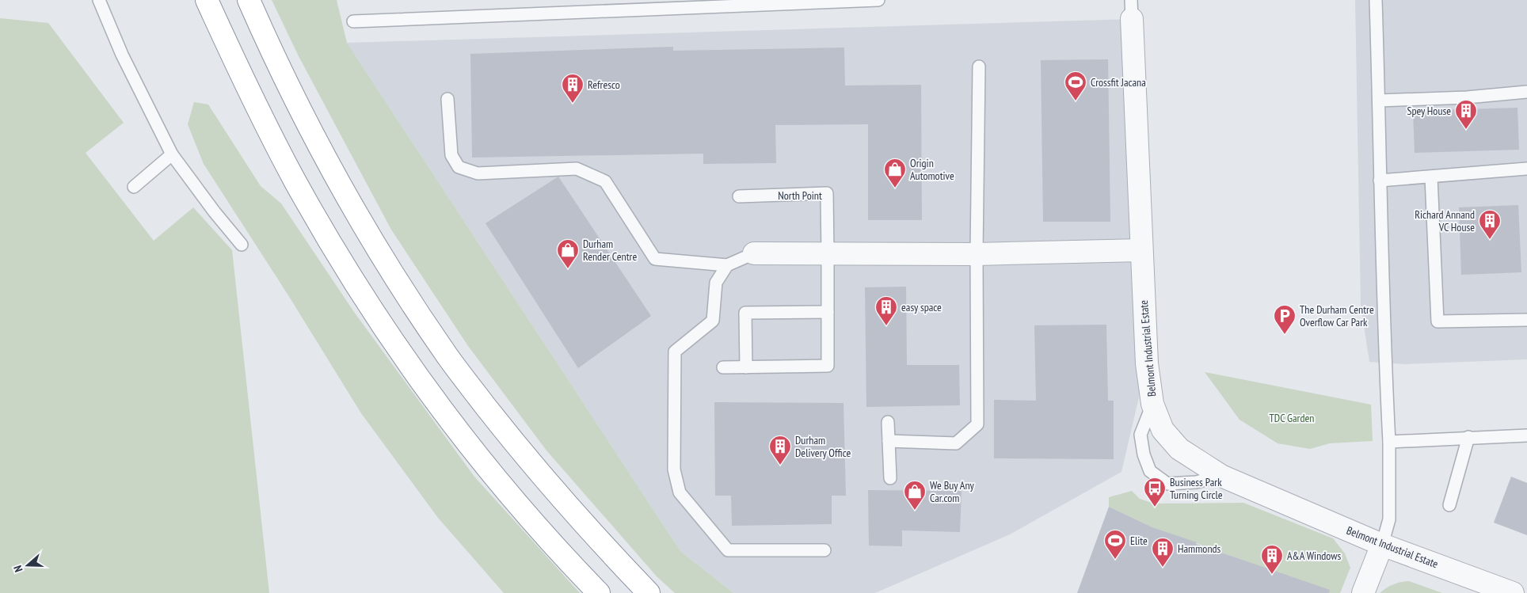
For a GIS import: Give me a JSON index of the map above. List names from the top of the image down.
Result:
{
  "streets": {
    "street": ["Belmont Industrial Estate"],
    "lane": ["North Point"]
  },
  "parks": ["TDC Garden"],
  "places": {
    "sports": ["Crossfit Jacana", "Elite"],
    "building": [
      "Refresco",
      "Spey House",
      "Richard Annand VC House",
      "easy space",
      "Durham Delivery Office",
      "Hammonds",
      "A&A Windows"
    ],
    "shop": ["Origin Automotive", "Durham Render Centre", "We Buy Any Car.com"],
    "parking": ["The Durham Centre Overflow Car Park"],
    "bus stop": ["Business Park Turning Circle"]
  },
  "north": "left"
}
